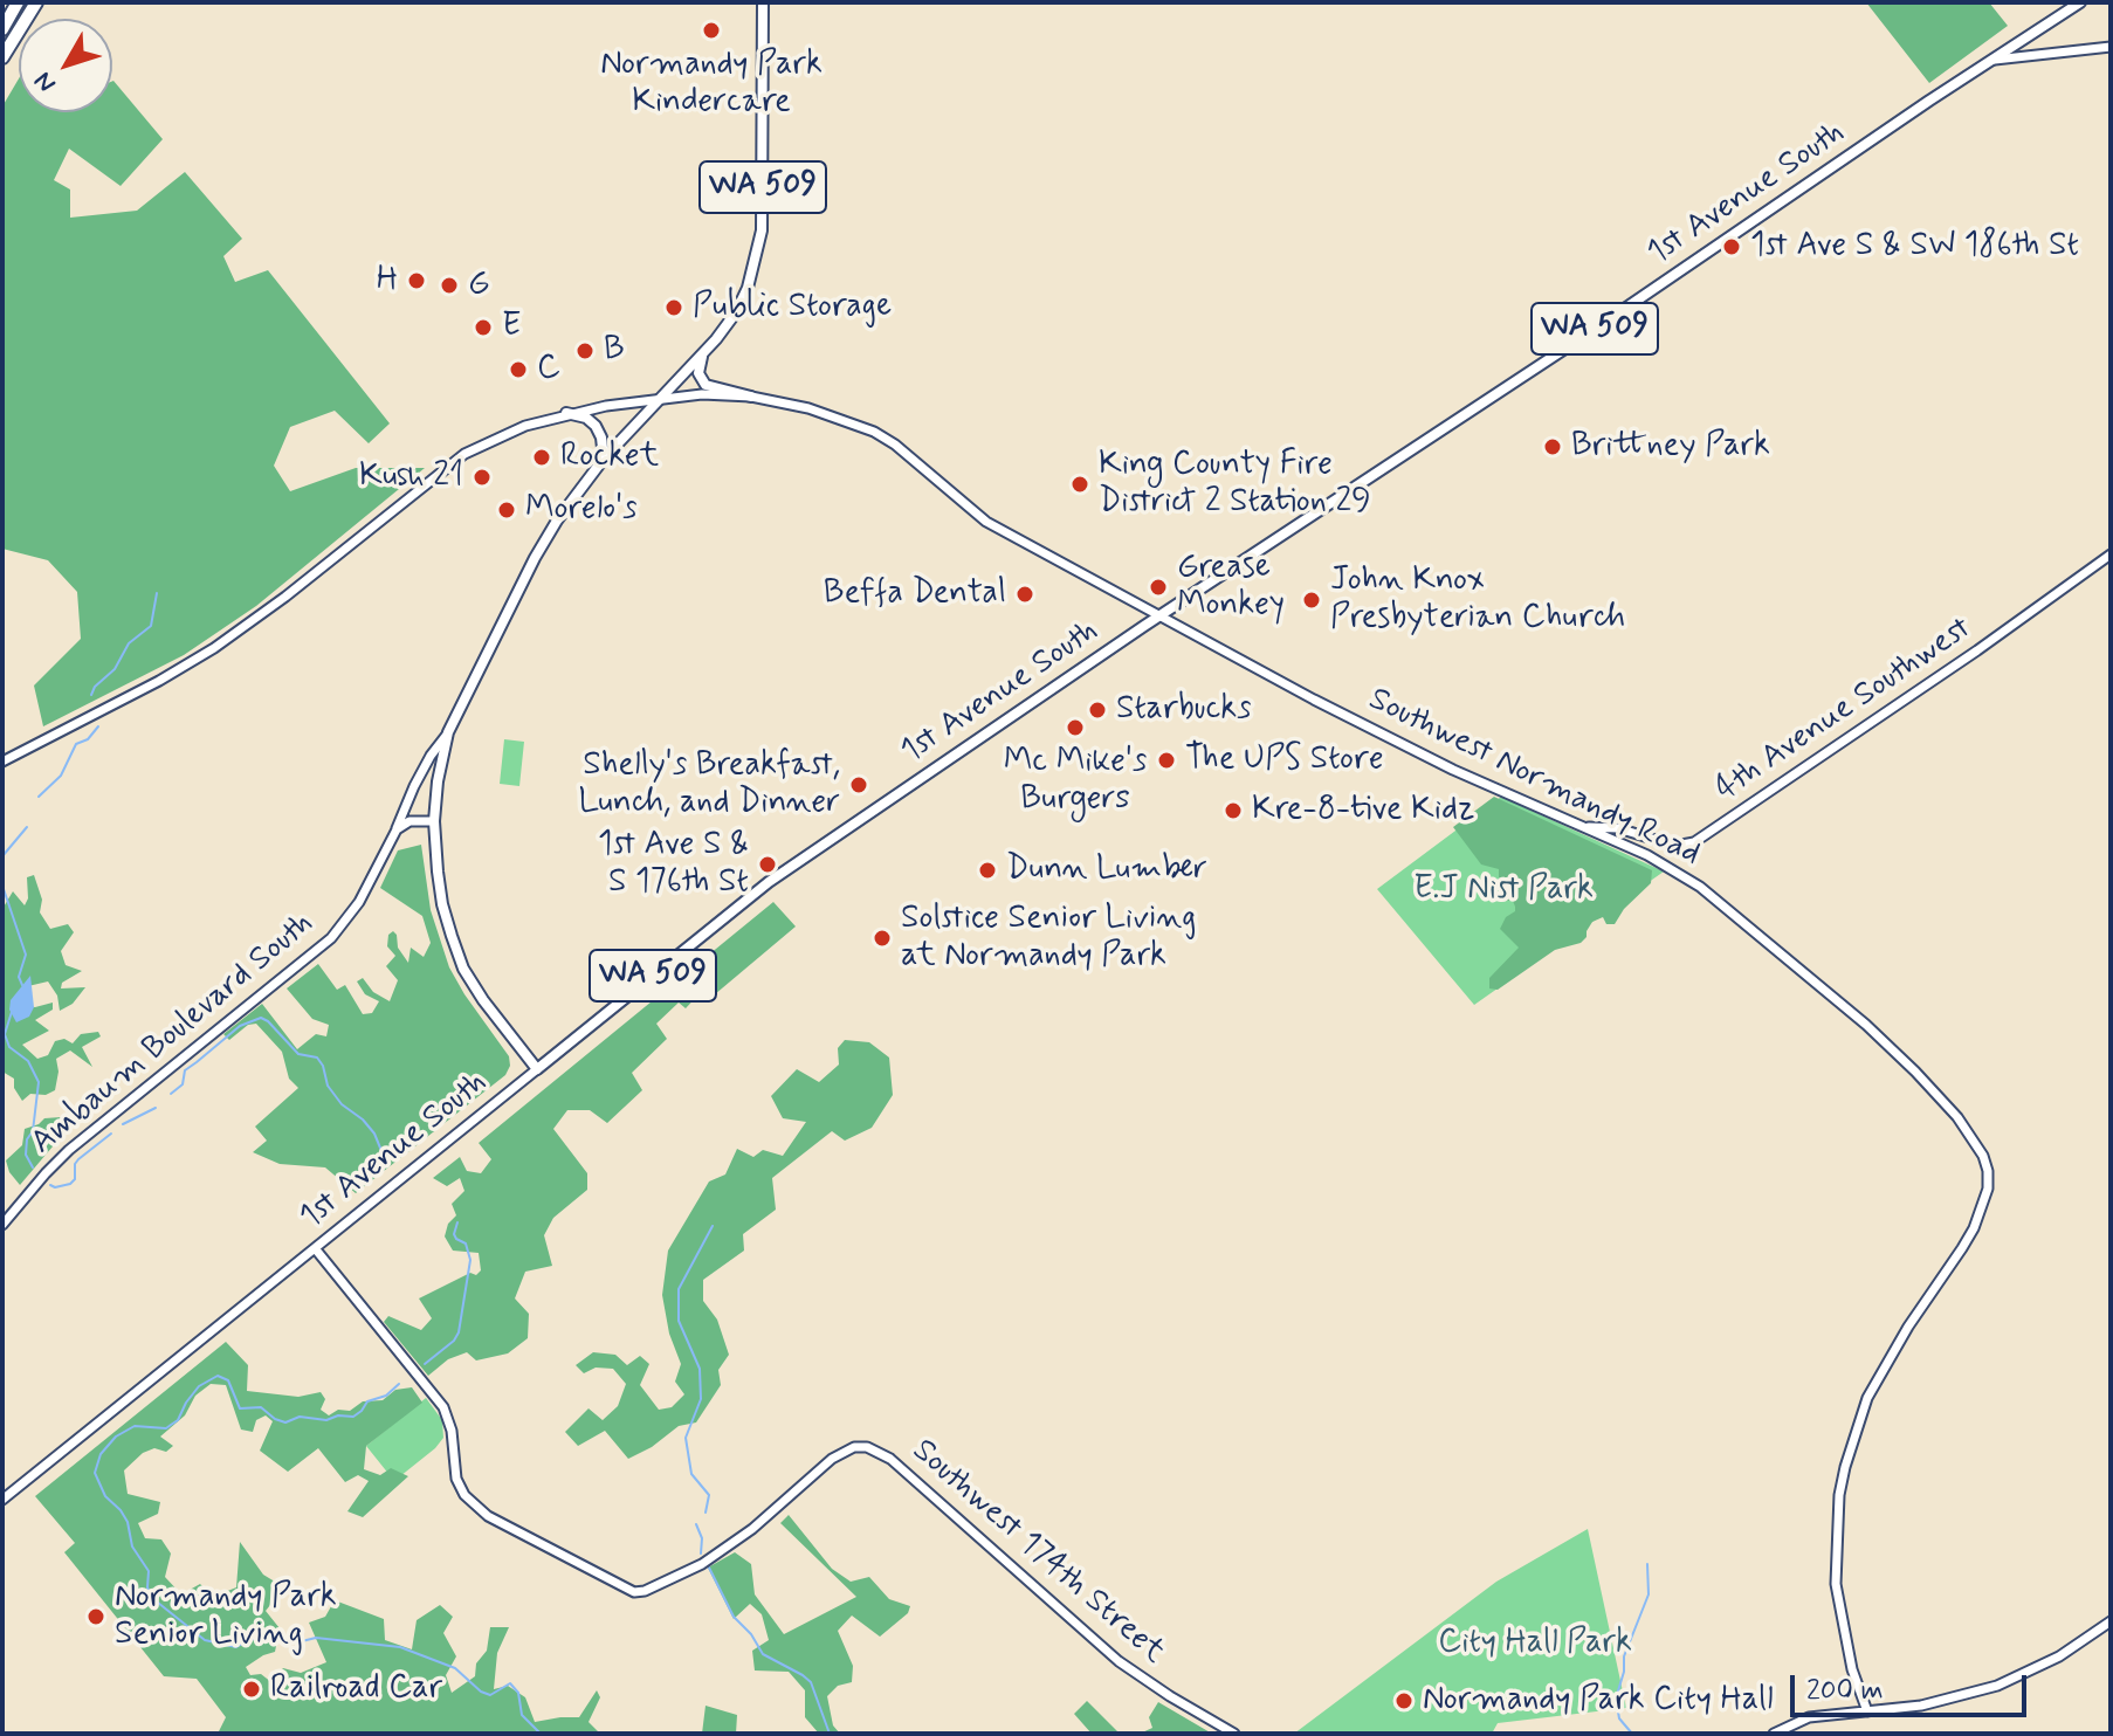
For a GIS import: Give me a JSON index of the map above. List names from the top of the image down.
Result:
{
  "streets": {
    "main road": ["WA 509", "1st Avenue South", "Ambaum Boulevard South"],
    "street": ["4th Avenue Southwest", "Southwest Normandy Road", "Southwest 174th Street"]
  },
  "crossings": [
    ["WA 509", "1st Avenue South"],
    ["WA 509", "Southwest Normandy Road"],
    ["WA 509", "Ambaum Boulevard South"],
    ["1st Avenue South", "Southwest Normandy Road"],
    ["1st Avenue South", "Southwest 174th Street"],
    ["4th Avenue Southwest", "Southwest Normandy Road"],
    ["Southwest Normandy Road", "Ambaum Boulevard South"]
  ],
  "parks": ["E.J Nist Park", "City Hall Park"],
  "places": [
    "Normandy Park Kindercare",
    "1st Ave S & SW 186th St",
    "H",
    "G",
    "Public Storage",
    "E",
    "B",
    "C",
    "Brittney Park",
    "Rocket",
    "Kush 21",
    "King County Fire District 2 Station 29",
    "Morelo's",
    "Grease Monkey",
    "Beffa Dental",
    "John Knox Presbyterian Church",
    "Starbucks",
    "Mc Mike's Burgers",
    "The UPS Store",
    "Shelly's Breakfast, Lunch, and Dinner",
    "Kre-8-tive Kidz",
    "1st Ave S & S 176th St",
    "Dunn Lumber",
    "Solstice Senior Living at Normandy Park",
    "Normandy Park Senior Living",
    "Railroad Car",
    "Normandy Park City Hall"
  ],
  "scale_bar": "200 m",
  "north": "bottom left"
}
